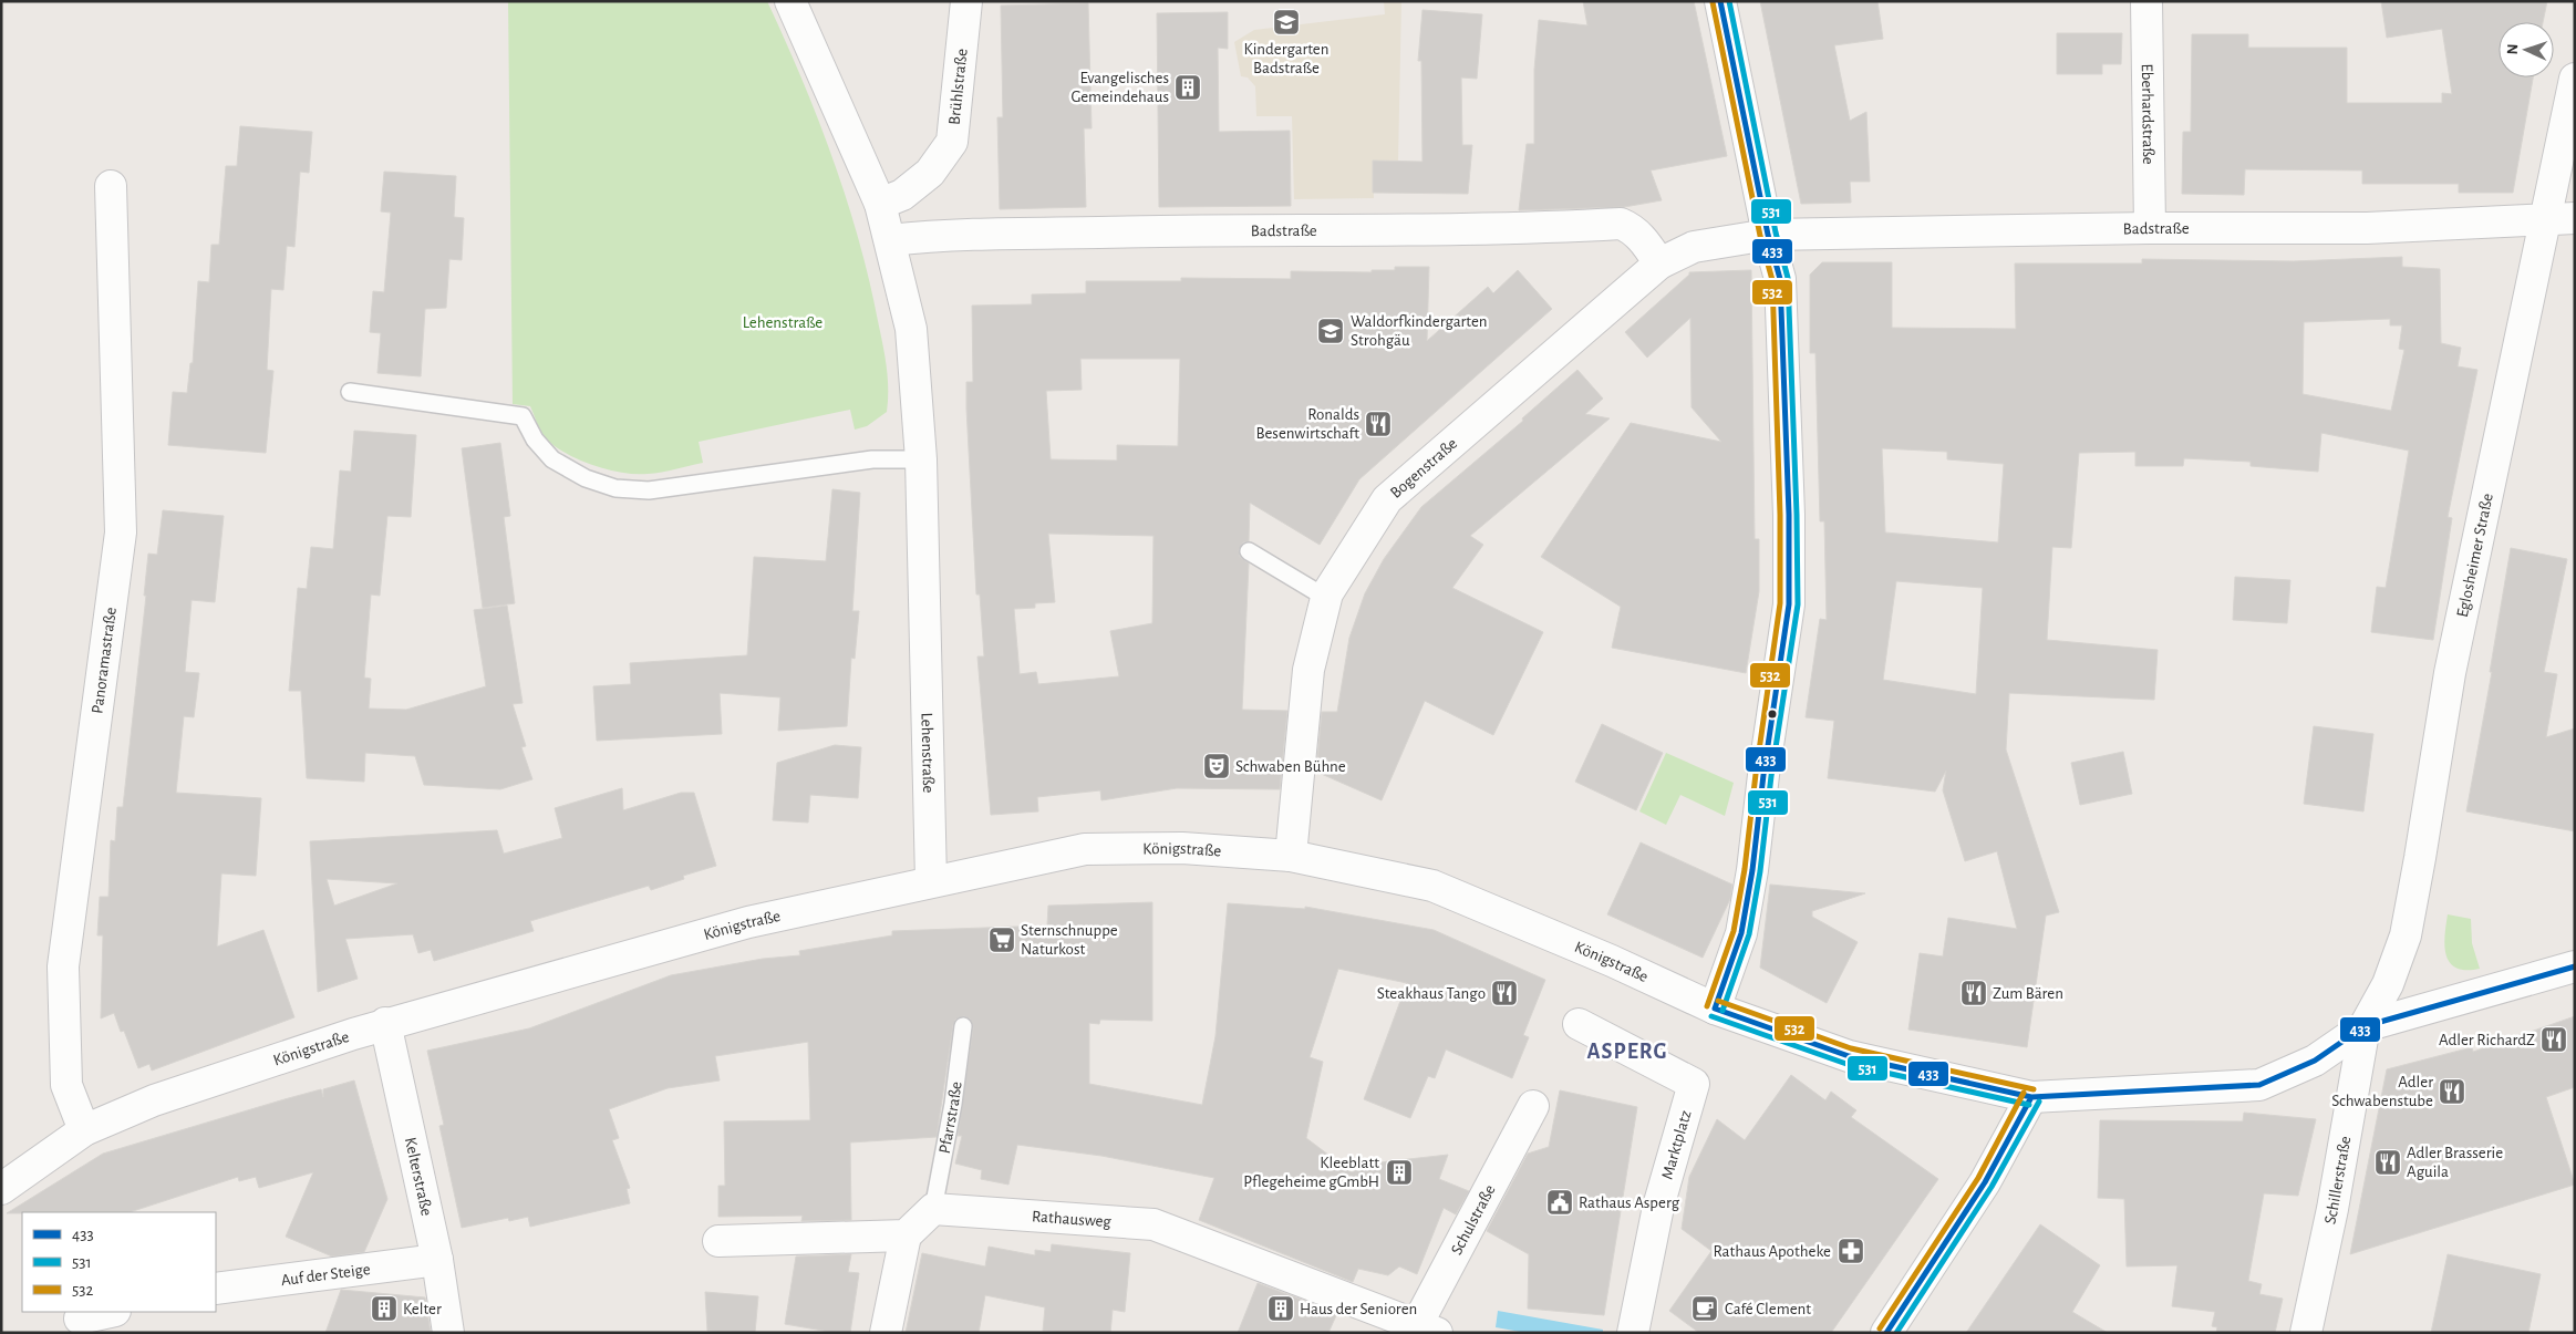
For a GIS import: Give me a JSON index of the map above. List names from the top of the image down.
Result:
{
  "streets": {
    "street": [
      "Brühlstraße",
      "Eberhardstraße",
      "Badstraße",
      "Bogenstraße",
      "Eglosheimer Straße",
      "Panoramastraße",
      "Lehenstraße",
      "Königstraße",
      "Marktplatz",
      "Kelterstraße",
      "Schillerstraße",
      "Rathausweg",
      "Schulstraße",
      "Auf der Steige"
    ],
    "lane": ["Pfarrstraße"]
  },
  "crossings": [
    ["Brühlstraße", "Lehenstraße"],
    ["Eberhardstraße", "Badstraße"],
    ["Badstraße", "Bogenstraße"],
    ["Badstraße", "Eglosheimer Straße"],
    ["Badstraße", "Lehenstraße"],
    ["Bogenstraße", "Königstraße"],
    ["Eglosheimer Straße", "Königstraße"],
    ["Eglosheimer Straße", "Schillerstraße"],
    ["Panoramastraße", "Königstraße"],
    ["Lehenstraße", "Königstraße"],
    ["Königstraße", "Kelterstraße"],
    ["Königstraße", "Schillerstraße"],
    ["Pfarrstraße", "Rathausweg"],
    ["Kelterstraße", "Auf der Steige"],
    ["Rathausweg", "Schulstraße"]
  ],
  "districts": ["ASPERG"],
  "parks": ["Lehenstraße"],
  "places": {
    "school or university": ["Kindergarten Badstraße", "Waldorfkindergarten Strohgäu"],
    "building": [
      "Evangelisches Gemeindehaus",
      "Kleeblatt Pflegeheime gGmbH",
      "Kelter",
      "Haus der Senioren"
    ],
    "restaurant": [
      "Ronalds Besenwirtschaft",
      "Steakhaus Tango",
      "Zum Bären",
      "Adler RichardZ",
      "Adler Schwabenstube",
      "Adler Brasserie Aguila"
    ],
    "theatre": ["Schwaben Bühne"],
    "supermarket": ["Sternschnuppe Naturkost"],
    "public building": ["Rathaus Asperg"],
    "pharmacy": ["Rathaus Apotheke"],
    "cafe": ["Café Clement"]
  },
  "lines": ["transit line 433", "transit line 531", "transit line 532"],
  "legend": ["433", "531", "532"],
  "north": "left"
}
